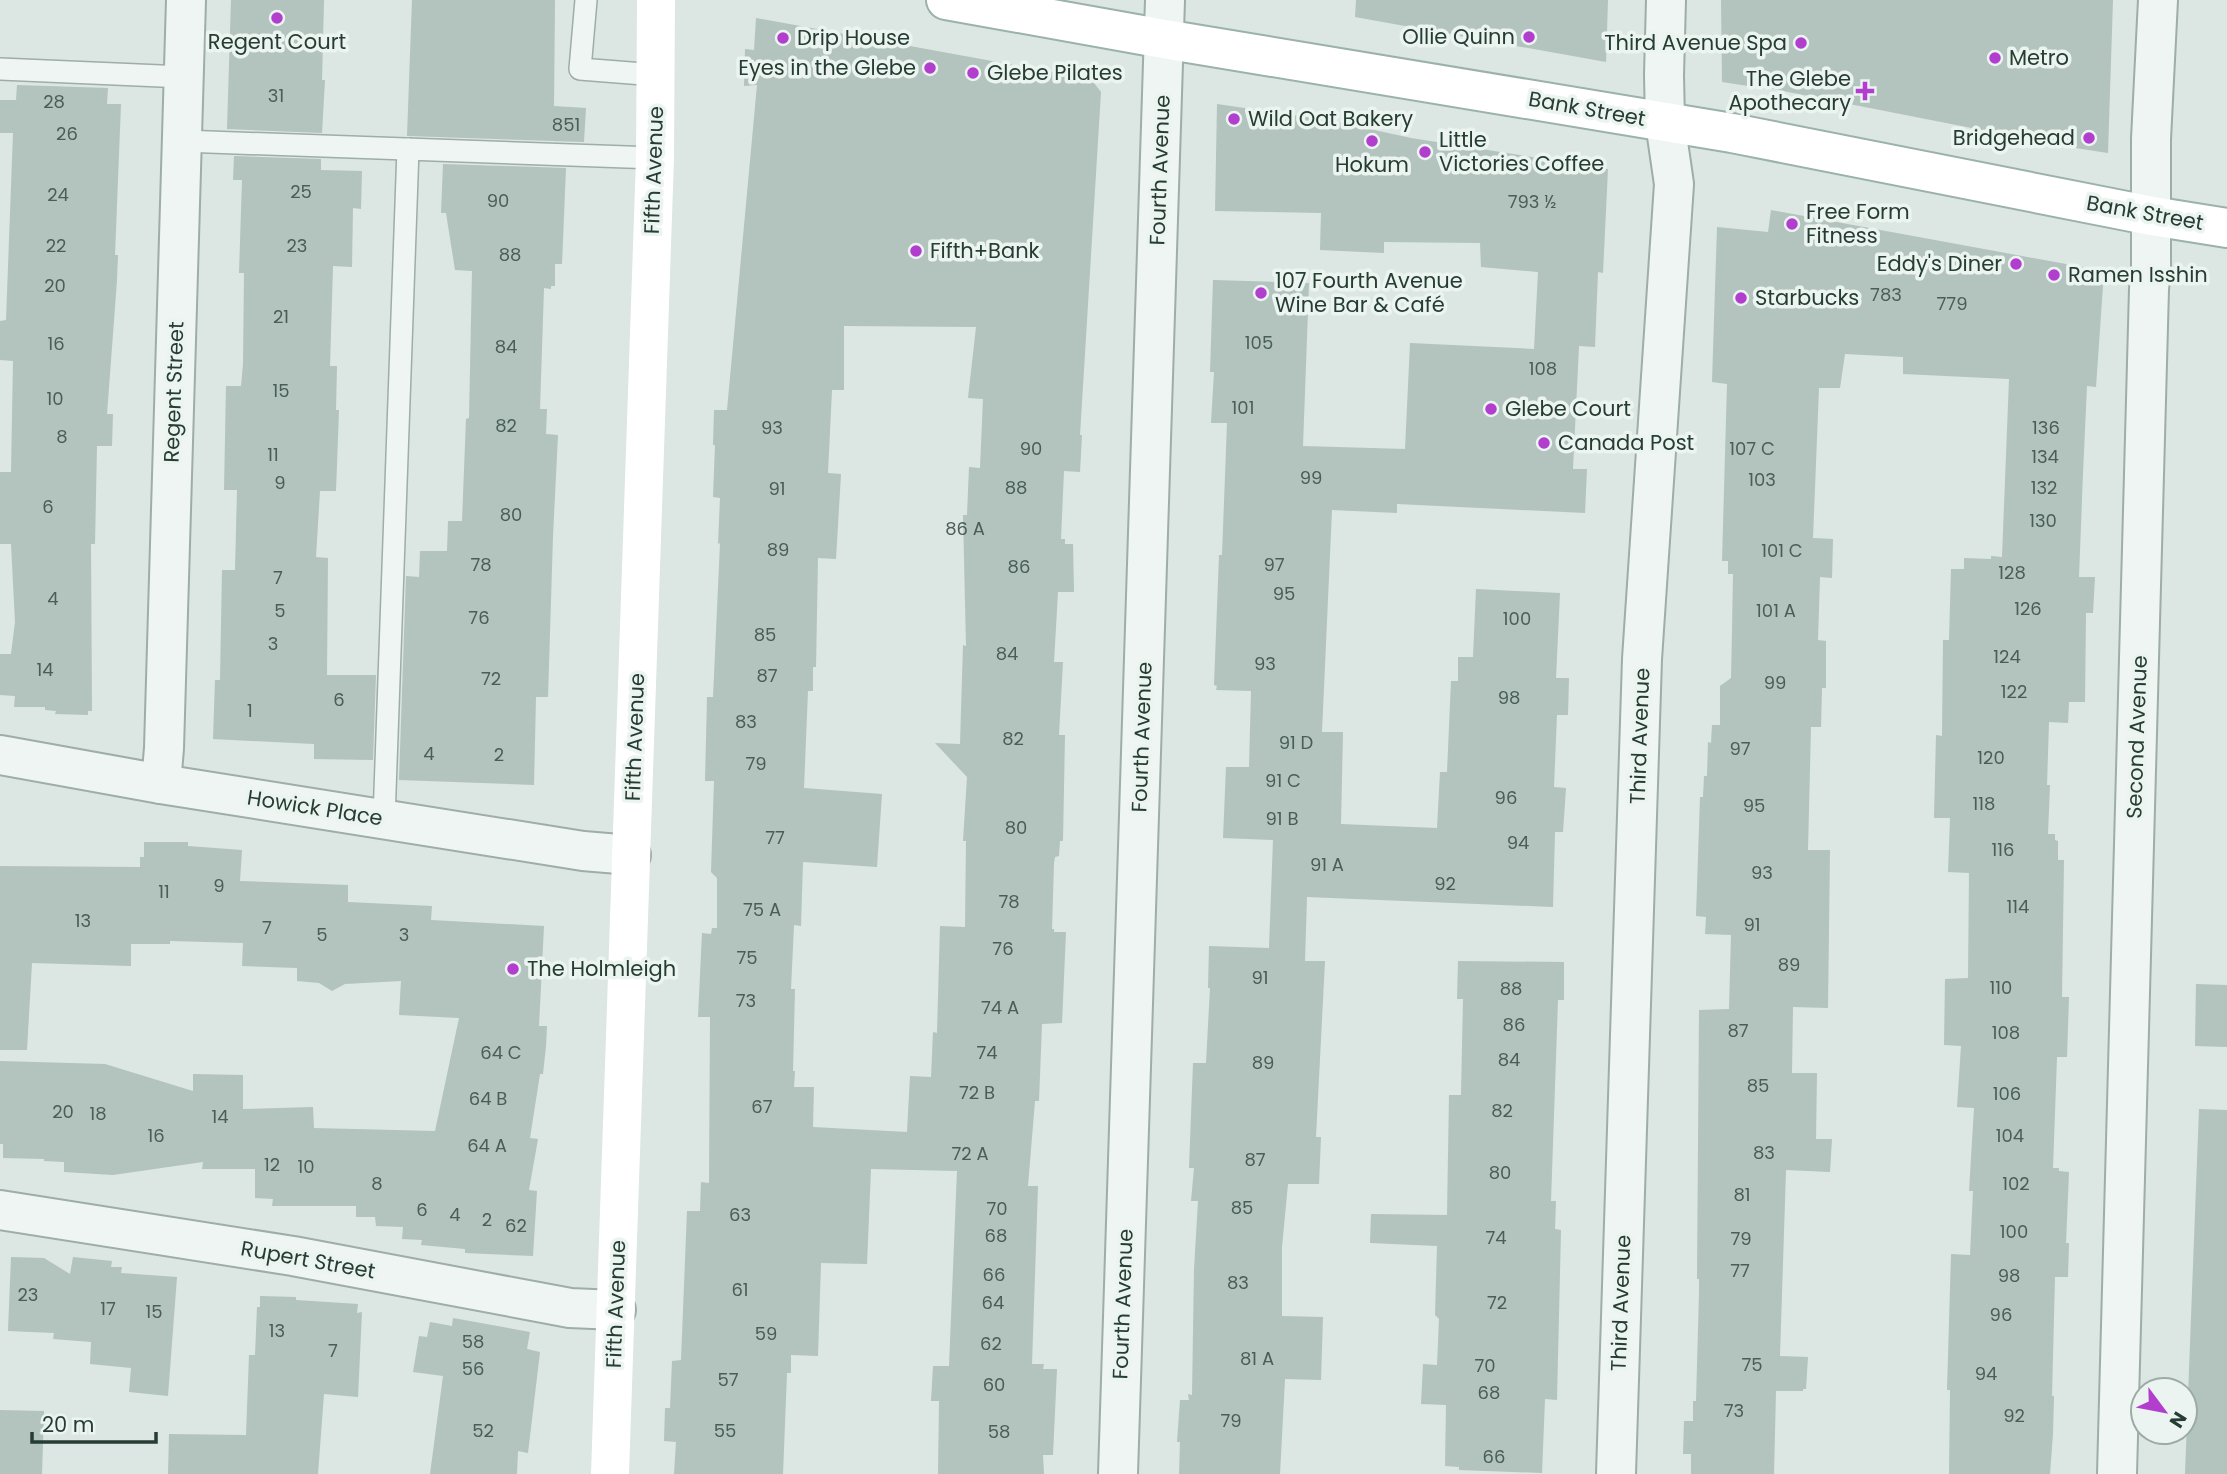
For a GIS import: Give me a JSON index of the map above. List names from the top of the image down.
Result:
{
  "streets": {
    "street": [
      "Bank Street",
      "Fifth Avenue",
      "Fourth Avenue",
      "Regent Street",
      "Third Avenue",
      "Second Avenue",
      "Howick Place",
      "Rupert Street"
    ]
  },
  "crossings": [
    ["Bank Street", "Fourth Avenue"],
    ["Bank Street", "Third Avenue"],
    ["Bank Street", "Second Avenue"],
    ["Fifth Avenue", "Howick Place"],
    ["Fifth Avenue", "Rupert Street"],
    ["Regent Street", "Howick Place"]
  ],
  "places": {
    "other": [
      "Regent Court",
      "Ollie Quinn",
      "Drip House",
      "Third Avenue Spa",
      "Metro",
      "Eyes in the Glebe",
      "Glebe Pilates",
      "Wild Oat Bakery",
      "Bridgehead",
      "Hokum",
      "Little Victories Coffee",
      "Free Form Fitness",
      "Fifth+Bank",
      "Eddy's Diner",
      "Ramen Isshin",
      "107 Fourth Avenue Wine Bar & Café",
      "Starbucks",
      "Glebe Court",
      "Canada Post",
      "The Holmleigh"
    ],
    "health": ["The Glebe Apothecary"]
  },
  "house_numbers": [
    "31",
    "28",
    "851",
    "26",
    "25",
    "24",
    "90",
    "793 ½",
    "22",
    "23",
    "88",
    "20",
    "783",
    "779",
    "21",
    "105",
    "16",
    "84",
    "108",
    "15",
    "10",
    "101",
    "82",
    "93",
    "136",
    "8",
    "90",
    "107 C",
    "11",
    "134",
    "99",
    "103",
    "9",
    "88",
    "132",
    "91",
    "6",
    "80",
    "130",
    "86 A",
    "89",
    "101 C",
    "78",
    "97",
    "86",
    "128",
    "7",
    "95",
    "4",
    "126",
    "5",
    "101 A",
    "76",
    "100",
    "85",
    "3",
    "84",
    "124",
    "93",
    "14",
    "87",
    "72",
    "99",
    "122",
    "98",
    "6",
    "1",
    "83",
    "82",
    "91 D",
    "97",
    "4",
    "2",
    "120",
    "79",
    "91 C",
    "96",
    "118",
    "95",
    "91 B",
    "80",
    "77",
    "94",
    "116",
    "91 A",
    "93",
    "92",
    "9",
    "11",
    "78",
    "114",
    "75 A",
    "13",
    "91",
    "7",
    "5",
    "3",
    "76",
    "75",
    "89",
    "91",
    "110",
    "88",
    "73",
    "74 A",
    "86",
    "87",
    "108",
    "64 C",
    "74",
    "84",
    "89",
    "85",
    "72 B",
    "106",
    "64 B",
    "67",
    "82",
    "20",
    "18",
    "14",
    "16",
    "104",
    "64 A",
    "83",
    "72 A",
    "87",
    "12",
    "10",
    "80",
    "8",
    "102",
    "81",
    "85",
    "70",
    "6",
    "4",
    "63",
    "2",
    "62",
    "100",
    "68",
    "74",
    "79",
    "77",
    "66",
    "98",
    "83",
    "61",
    "23",
    "64",
    "72",
    "17",
    "15",
    "96",
    "13",
    "59",
    "58",
    "62",
    "7",
    "81 A",
    "75",
    "70",
    "56",
    "94",
    "57",
    "60",
    "68",
    "73",
    "92",
    "79",
    "52",
    "55",
    "58",
    "66"
  ],
  "scale_bar": "20 m",
  "north": "bottom right"
}
